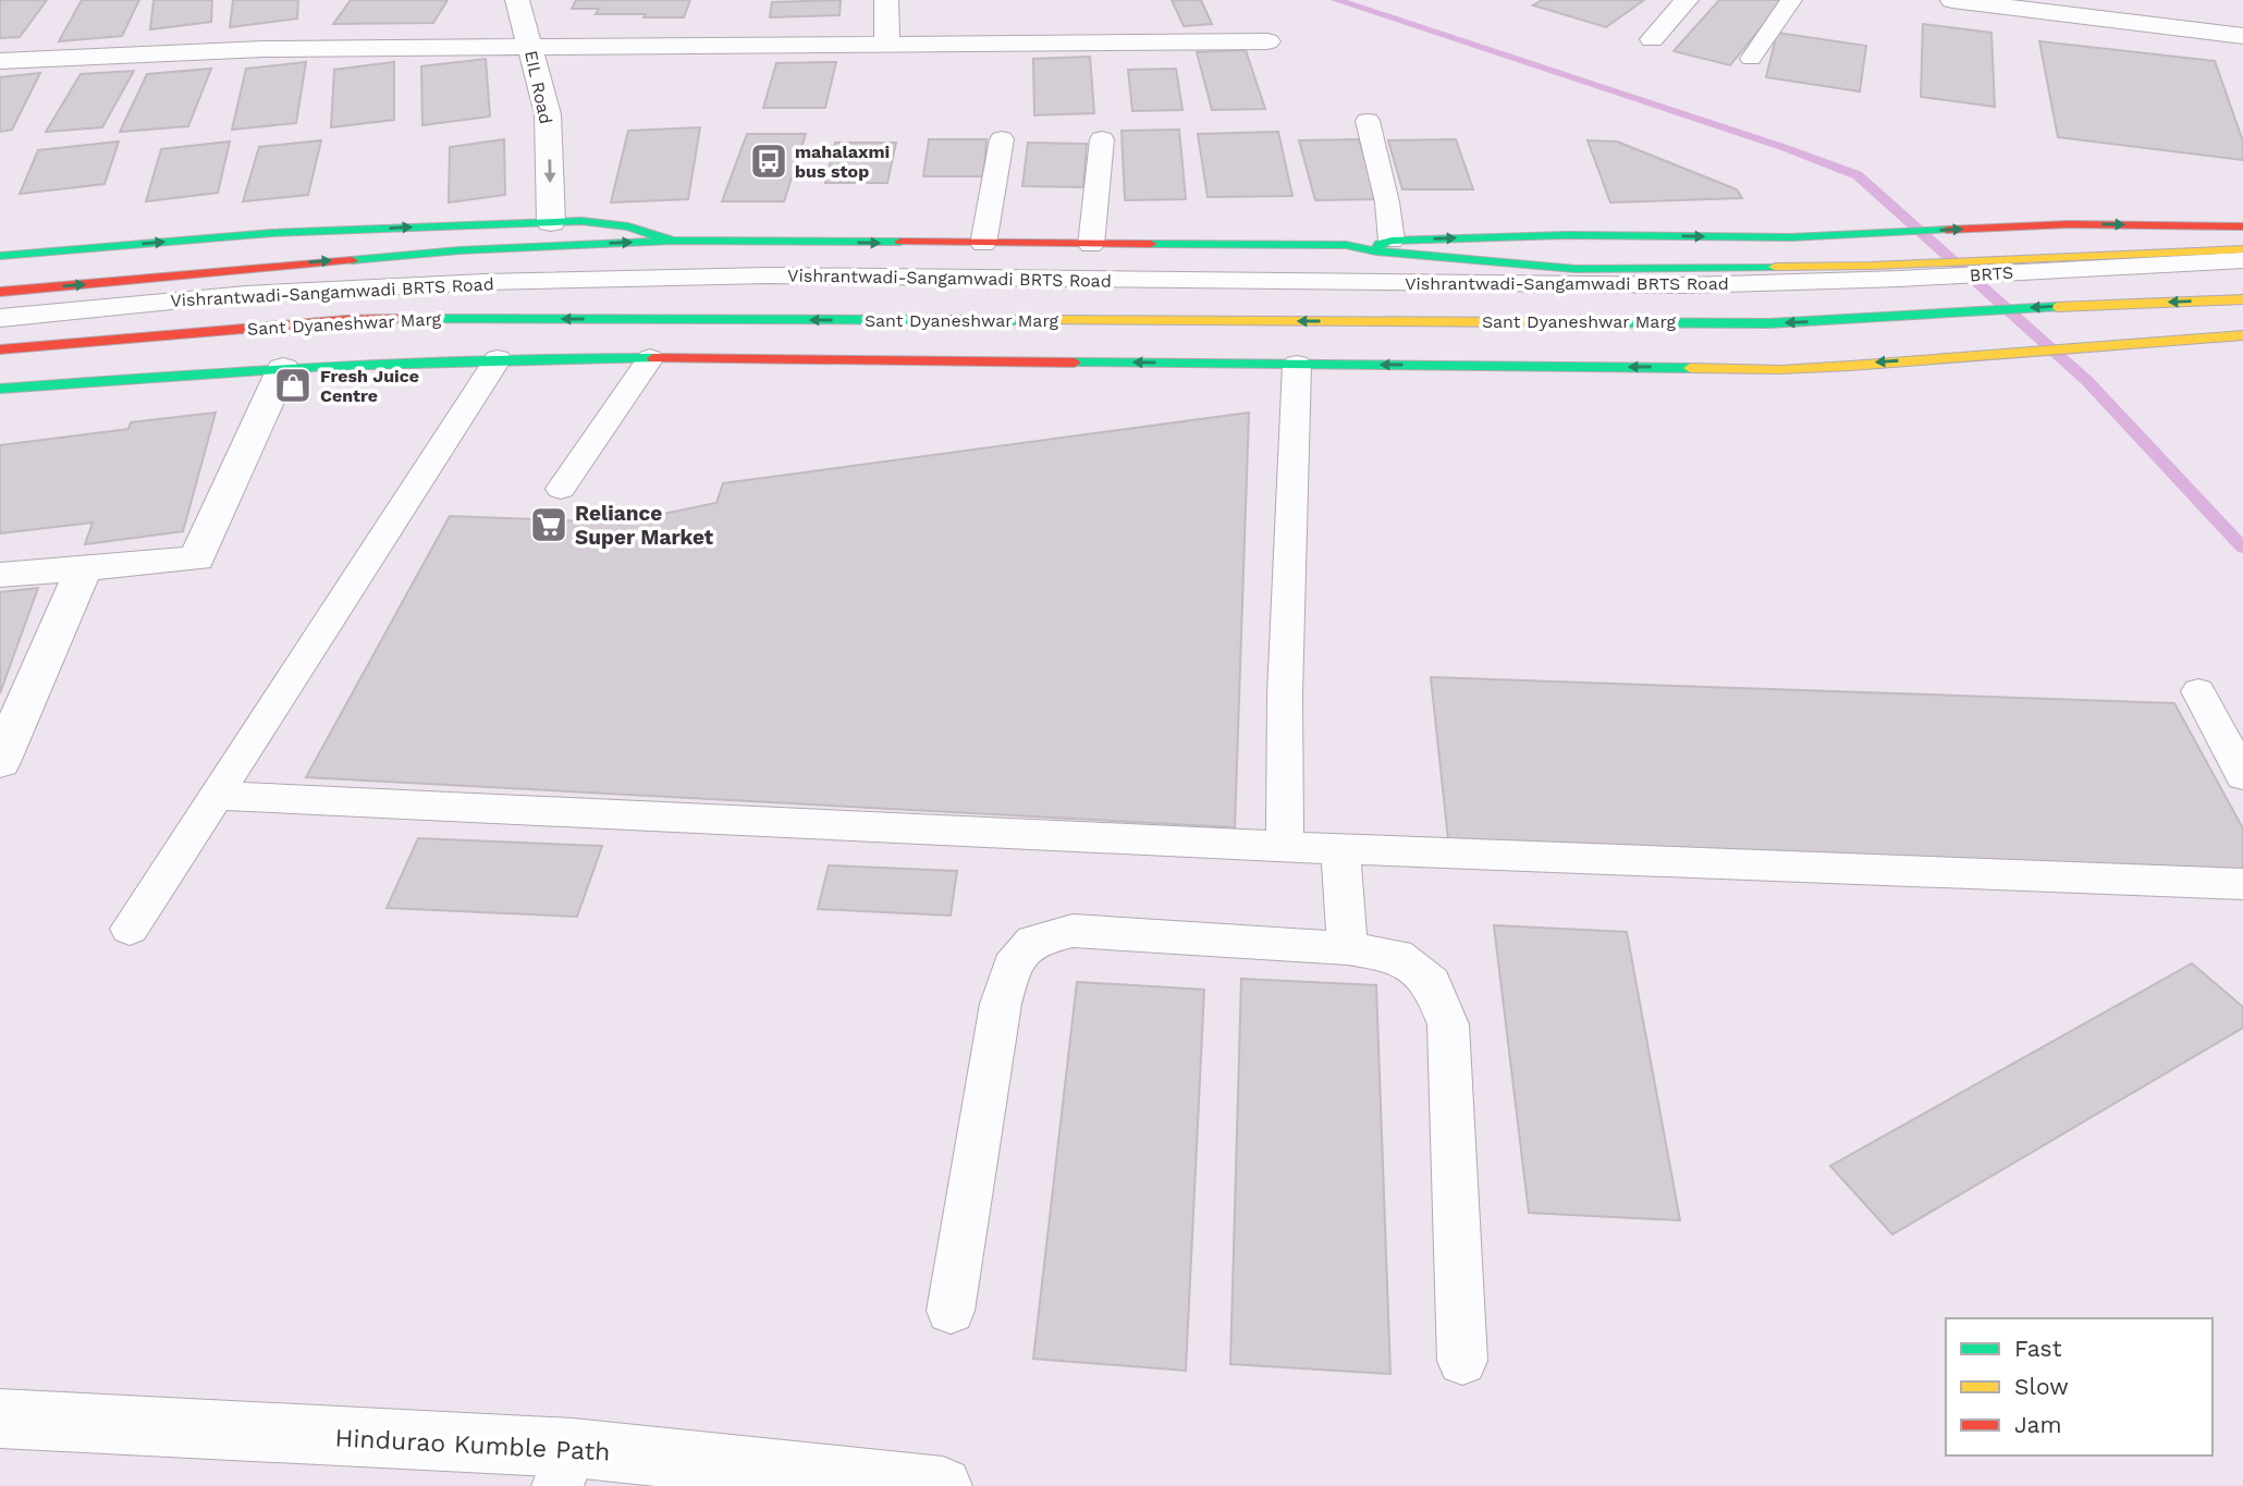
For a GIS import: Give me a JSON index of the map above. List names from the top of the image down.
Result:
{
  "streets": {
    "main road": ["Sant Dyaneshwar Marg"],
    "street": ["EIL Road", "Hindurao Kumble Path"],
    "lane": ["BRTS", "Vishrantwadi-Sangamwadi BRTS Road"]
  },
  "crossings": [
    ["BRTS", "Vishrantwadi-Sangamwadi BRTS Road"]
  ],
  "one_way": ["EIL Road"],
  "places": {
    "bus stop": ["mahalaxmi bus stop"],
    "shop": ["Fresh Juice Centre"],
    "supermarket": ["Reliance Super Market"]
  },
  "legend": ["Fast", "Slow", "Jam"]
}
